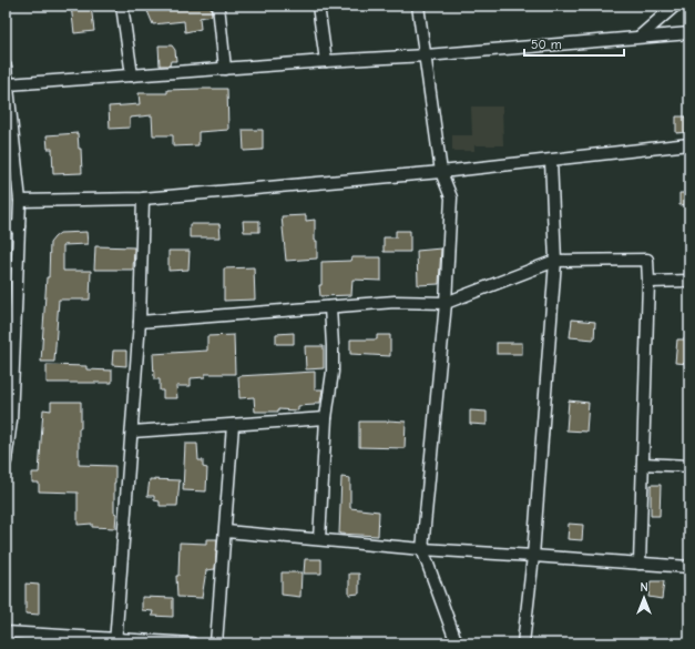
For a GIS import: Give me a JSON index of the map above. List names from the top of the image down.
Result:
{
  "scale_bar": "50 m",
  "north": "top"
}
